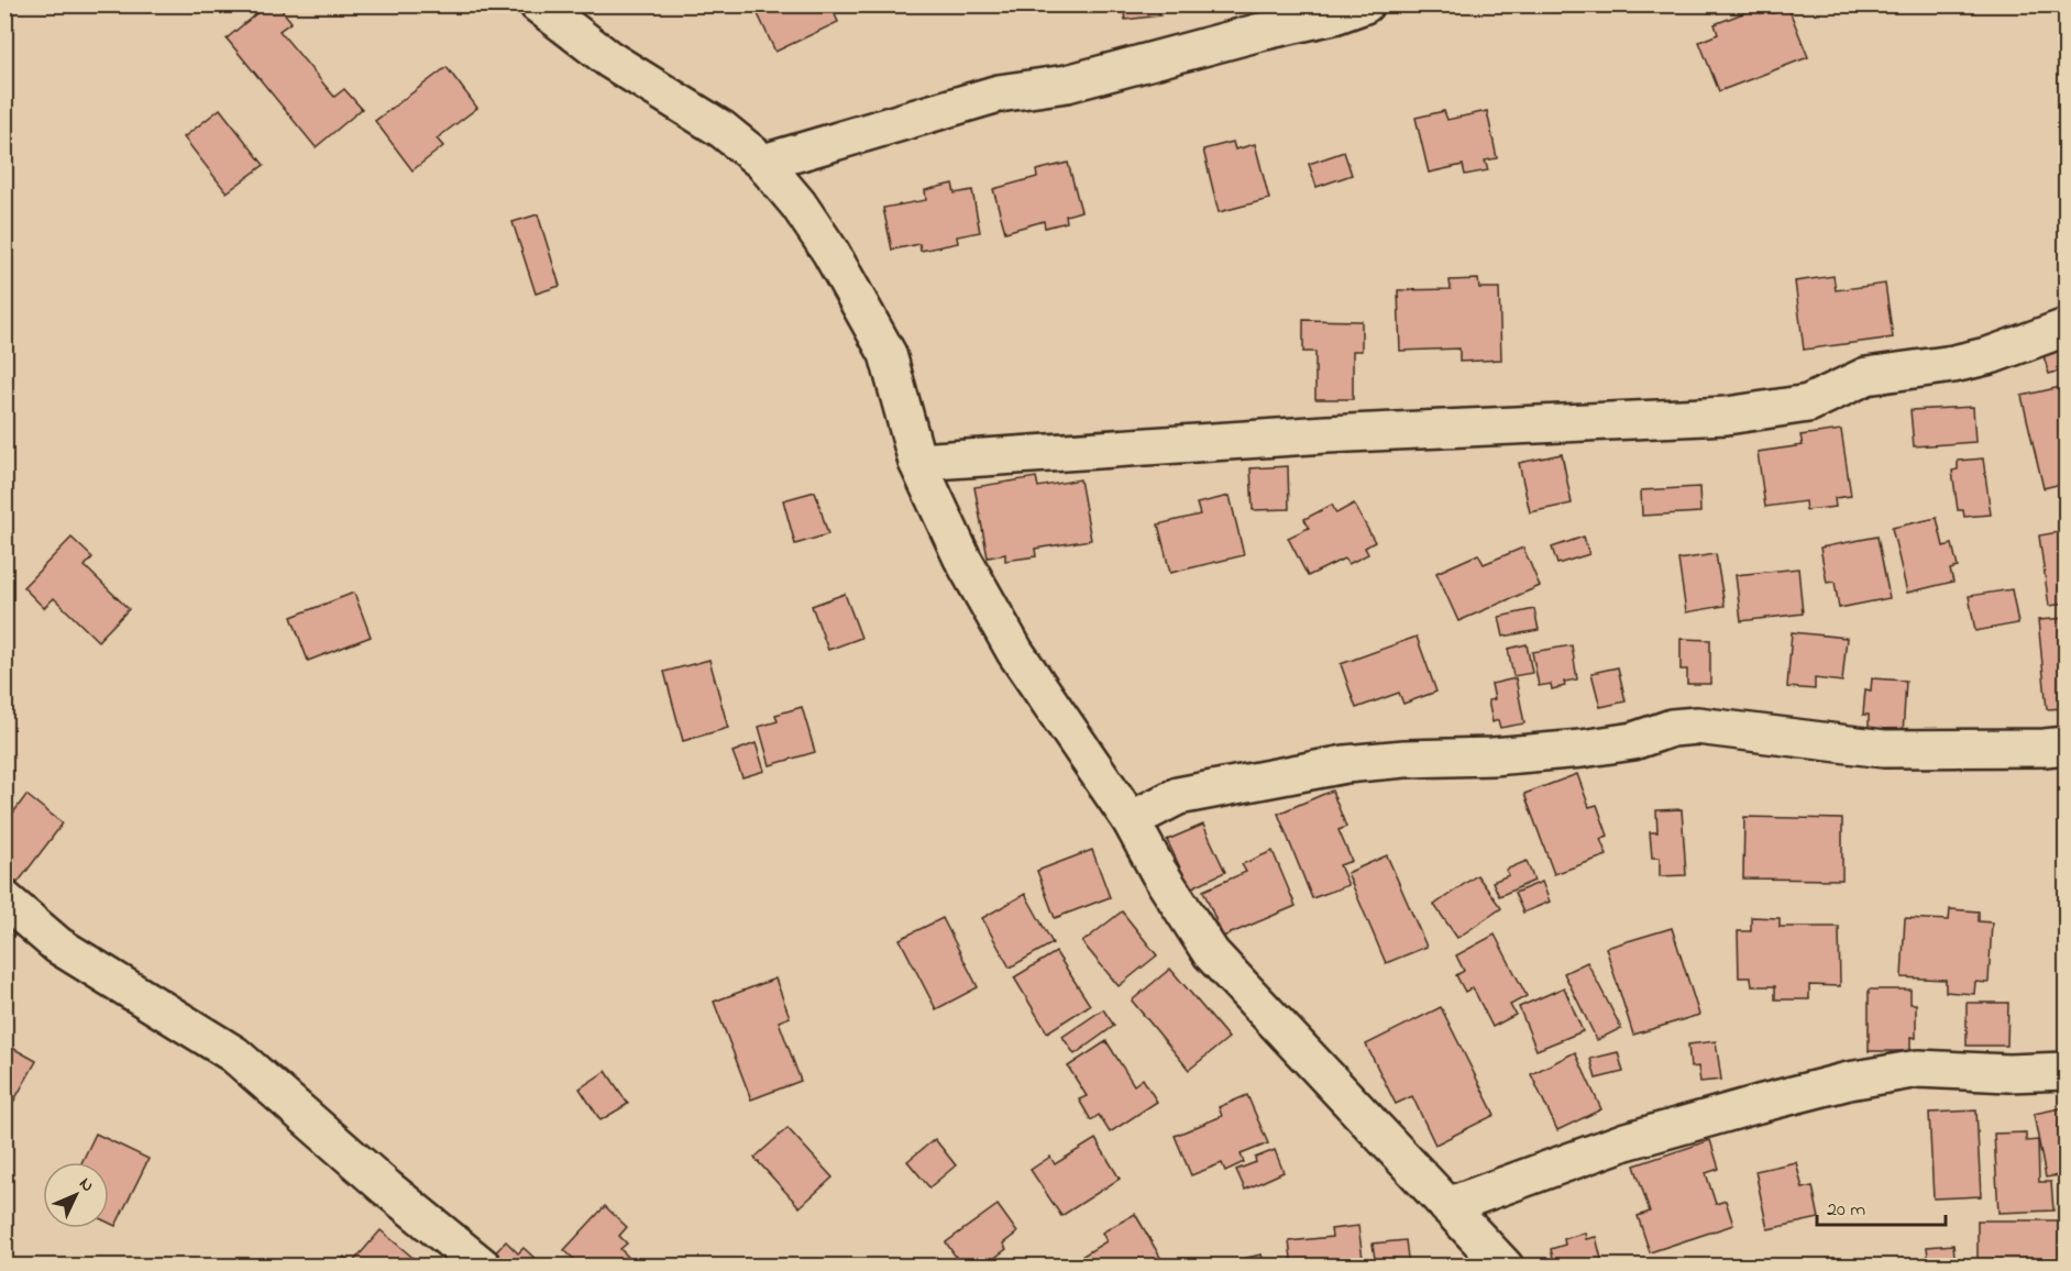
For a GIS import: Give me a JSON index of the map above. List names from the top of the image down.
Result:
{
  "scale_bar": "20 m",
  "north": "top right"
}
